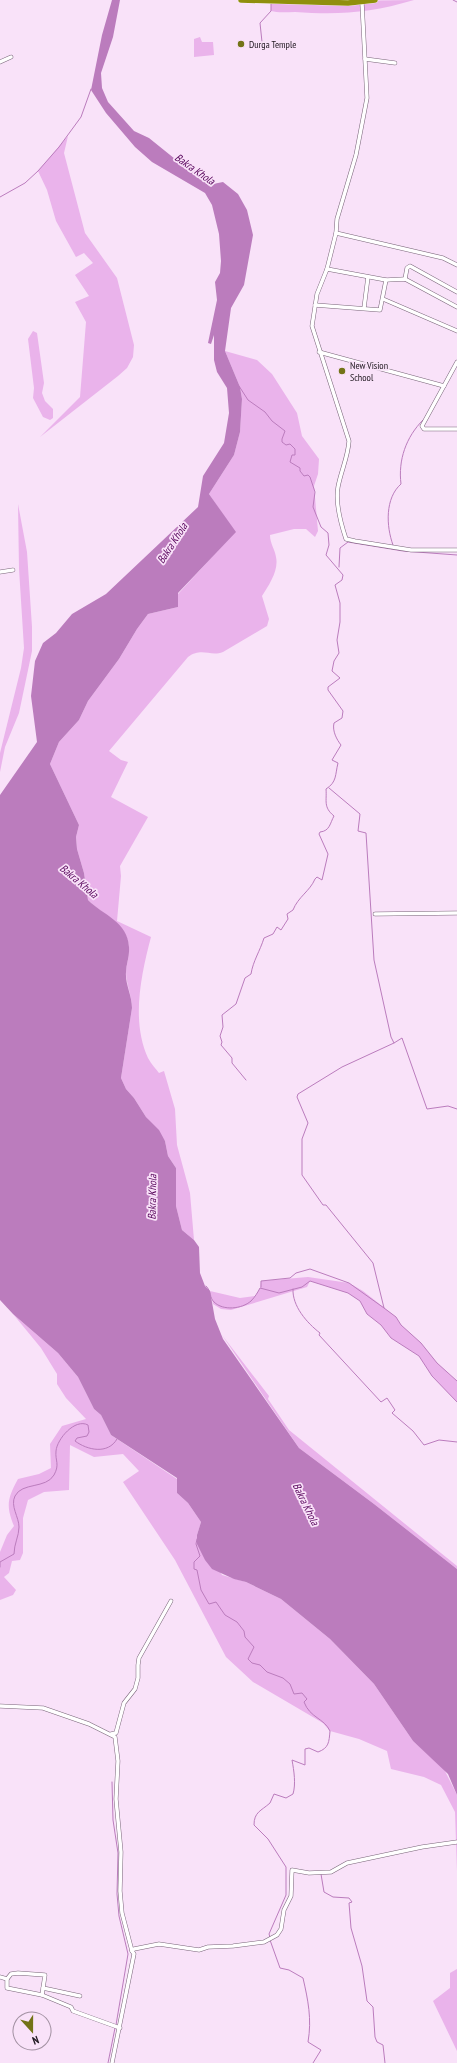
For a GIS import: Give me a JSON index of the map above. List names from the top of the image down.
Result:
{
  "water": ["Bakra Khola"],
  "places": ["Durga Temple", "New Vision School"],
  "north": "bottom"
}
